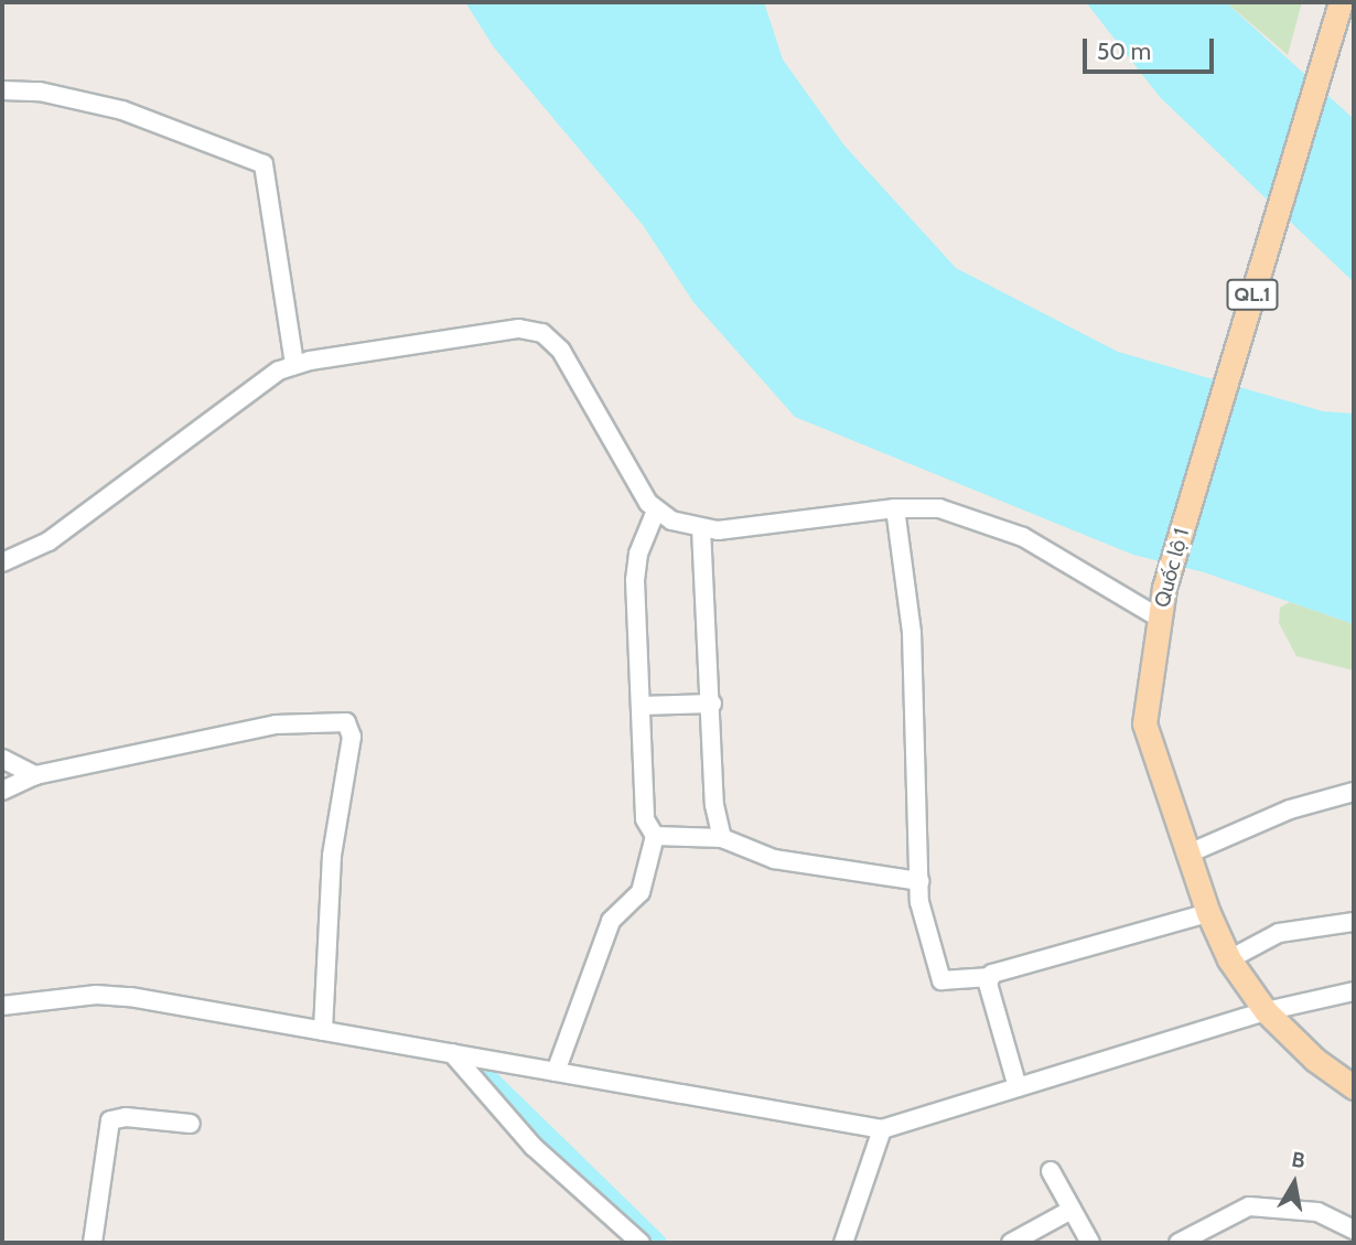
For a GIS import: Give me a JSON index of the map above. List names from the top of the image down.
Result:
{
  "streets": {
    "main road": ["QL.1", "Quốc lộ 1"]
  },
  "scale_bar": "50 m",
  "north": "top"
}
